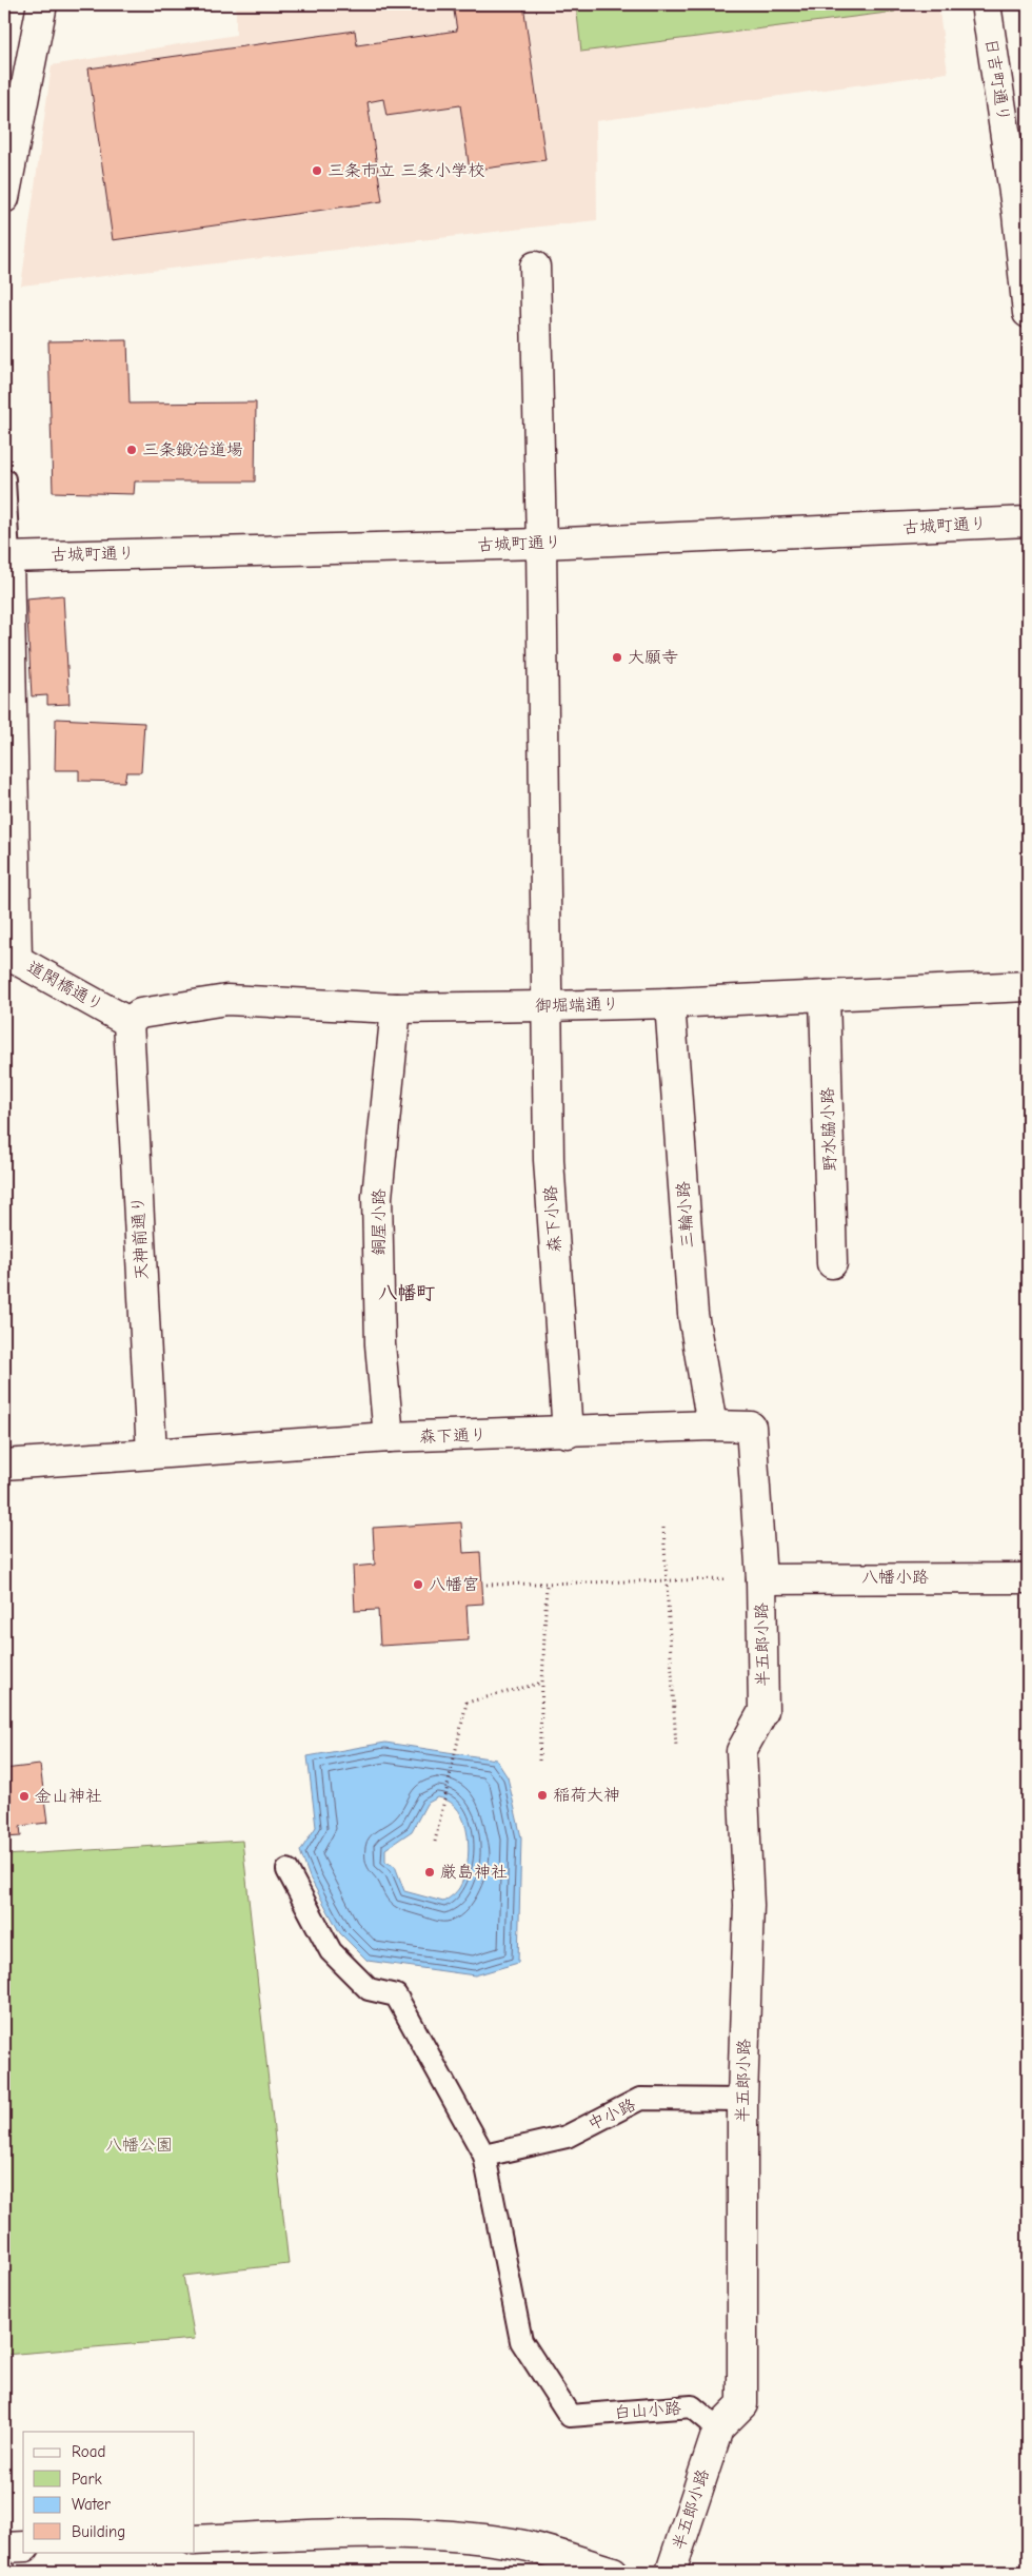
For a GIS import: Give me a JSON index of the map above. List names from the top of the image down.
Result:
{
  "streets": {
    "street": [
      "日吉町通り",
      "古城町通り",
      "道閑橋通り",
      "御堀端通り",
      "野水脇小路",
      "三輪小路",
      "森下小路",
      "銅屋小路",
      "天神前通り",
      "森下通り",
      "八幡小路",
      "半五郎小路"
    ],
    "lane": ["中小路", "白山小路"]
  },
  "crossings": [
    ["古城町通り", "森下小路"],
    ["道閑橋通り", "御堀端通り"],
    ["道閑橋通り", "天神前通り"],
    ["御堀端通り", "野水脇小路"],
    ["御堀端通り", "三輪小路"],
    ["御堀端通り", "森下小路"],
    ["御堀端通り", "銅屋小路"],
    ["御堀端通り", "天神前通り"],
    ["三輪小路", "森下通り"],
    ["森下小路", "森下通り"],
    ["銅屋小路", "森下通り"],
    ["天神前通り", "森下通り"],
    ["森下通り", "八幡小路"],
    ["森下通り", "半五郎小路"],
    ["八幡小路", "半五郎小路"],
    ["半五郎小路", "中小路"],
    ["半五郎小路", "白山小路"],
    ["中小路", "白山小路"]
  ],
  "districts": ["八幡町"],
  "parks": ["八幡公園"],
  "places": [
    "三条市立 三条小学校",
    "三条鍛冶道場",
    "大願寺",
    "八幡宮",
    "稲荷大神",
    "金山神社",
    "厳島神社"
  ],
  "legend": [
    "Road",
    "Park",
    "Water",
    "Building"
  ]
}
